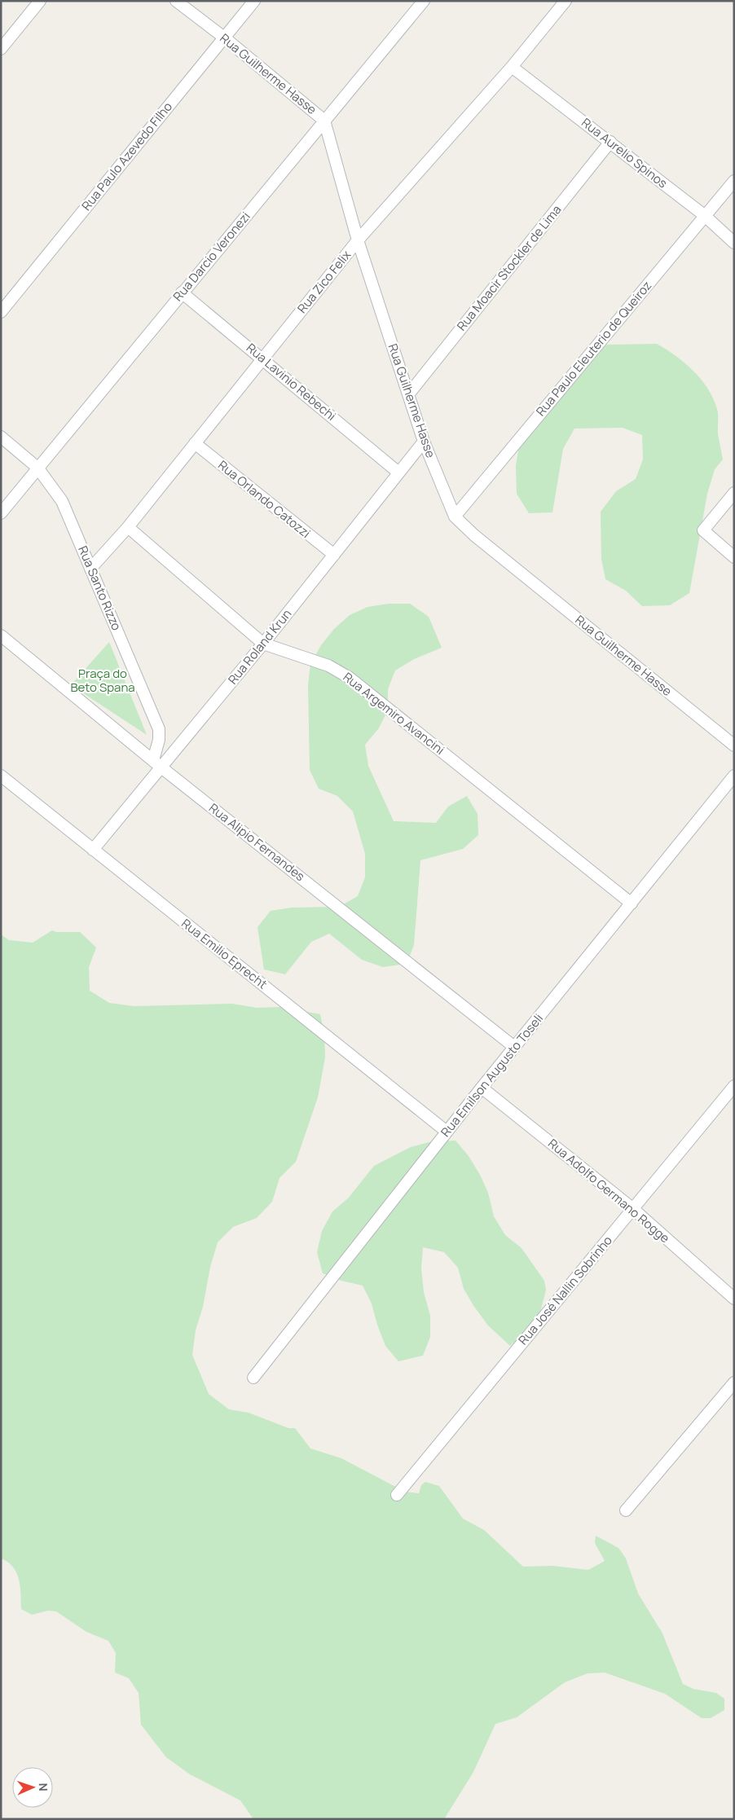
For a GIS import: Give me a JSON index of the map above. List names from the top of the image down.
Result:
{
  "streets": {
    "street": [
      "Rua Guilherme Hasse",
      "Rua Aurelio Spinos",
      "Rua Paulo Azevedo Filho",
      "Rua Darcio Veronezi",
      "Rua Moacir Stockler de Lima",
      "Rua Zico Felix",
      "Rua Paulo Eleuterio de Queiroz",
      "Rua Lavinio Rebechi",
      "Rua Orlando Catozzi",
      "Rua Santo Rizzo",
      "Rua Roland Krun",
      "Rua Argemiro Avancini",
      "Rua Alipio Fernandes",
      "Rua Emilio Eprecht",
      "Rua Emilson Augusto Toseli",
      "Rua Adolfo Germano Rogge",
      "Rua José Nallin Sobrinho"
    ]
  },
  "crossings": [
    ["Rua Guilherme Hasse", "Rua Paulo Azevedo Filho"],
    ["Rua Guilherme Hasse", "Rua Darcio Veronezi"],
    ["Rua Guilherme Hasse", "Rua Moacir Stockler de Lima"],
    ["Rua Guilherme Hasse", "Rua Zico Felix"],
    ["Rua Guilherme Hasse", "Rua Paulo Eleuterio de Queiroz"],
    ["Rua Guilherme Hasse", "Rua Roland Krun"],
    ["Rua Aurelio Spinos", "Rua Moacir Stockler de Lima"],
    ["Rua Aurelio Spinos", "Rua Zico Felix"],
    ["Rua Aurelio Spinos", "Rua Paulo Eleuterio de Queiroz"],
    ["Rua Darcio Veronezi", "Rua Lavinio Rebechi"],
    ["Rua Darcio Veronezi", "Rua Santo Rizzo"],
    ["Rua Zico Felix", "Rua Lavinio Rebechi"],
    ["Rua Zico Felix", "Rua Orlando Catozzi"],
    ["Rua Zico Felix", "Rua Santo Rizzo"],
    ["Rua Zico Felix", "Rua Argemiro Avancini"],
    ["Rua Lavinio Rebechi", "Rua Roland Krun"],
    ["Rua Orlando Catozzi", "Rua Roland Krun"],
    ["Rua Santo Rizzo", "Rua Roland Krun"],
    ["Rua Santo Rizzo", "Rua Alipio Fernandes"],
    ["Rua Roland Krun", "Rua Argemiro Avancini"],
    ["Rua Roland Krun", "Rua Alipio Fernandes"],
    ["Rua Roland Krun", "Rua Emilio Eprecht"],
    ["Rua Argemiro Avancini", "Rua Emilson Augusto Toseli"],
    ["Rua Alipio Fernandes", "Rua Emilson Augusto Toseli"],
    ["Rua Emilio Eprecht", "Rua Emilson Augusto Toseli"],
    ["Rua Emilson Augusto Toseli", "Rua Adolfo Germano Rogge"],
    ["Rua Adolfo Germano Rogge", "Rua José Nallin Sobrinho"]
  ],
  "parks": ["Praça do Beto Spana"],
  "north": "right"
}
